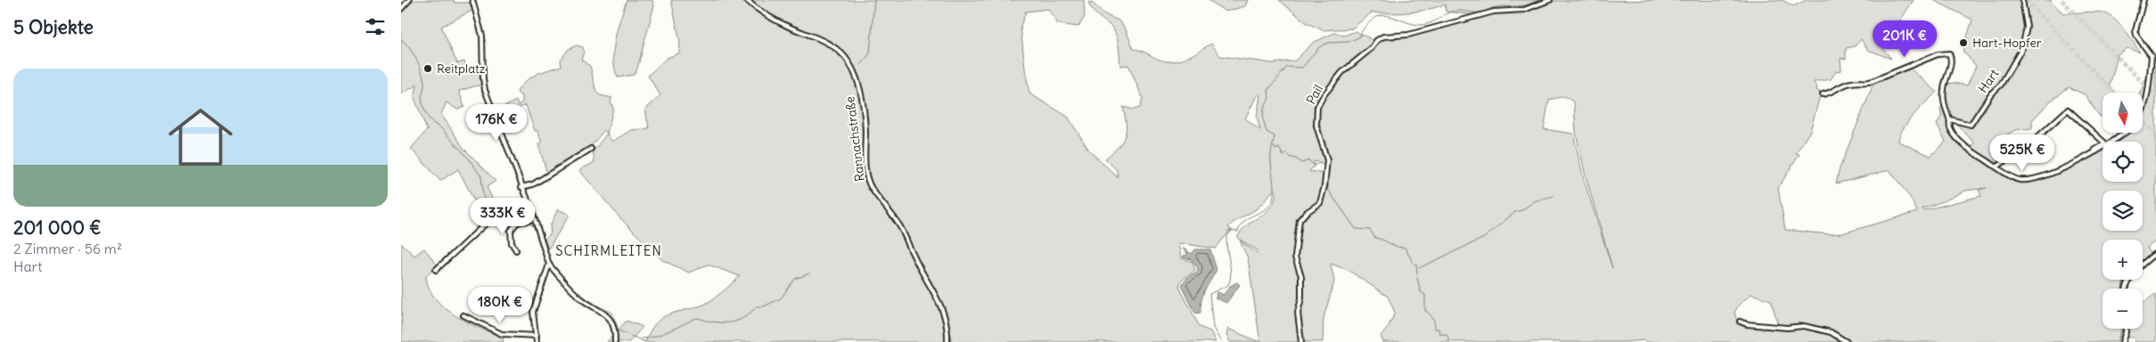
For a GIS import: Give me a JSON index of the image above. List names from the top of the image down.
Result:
{
  "streets": {
    "street": ["Hart", "Pail", "Rannachstraße"]
  },
  "districts": ["SCHIRMLEITEN"],
  "places": ["Hart-Hopfer", "Reitplatz"],
  "north": "bottom",
  "page": {
    "heading": "5 Objekte",
    "price": [
      "201K €",
      "176K €",
      "525K €",
      "333K €",
      "180K €"
    ],
    "list": [
      {
        "name": "201 000 €",
        "note": "2 Zimmer · 56 m² · Hart"
      }
    ],
    "map_buttons": ["+", "−"]
  }
}
